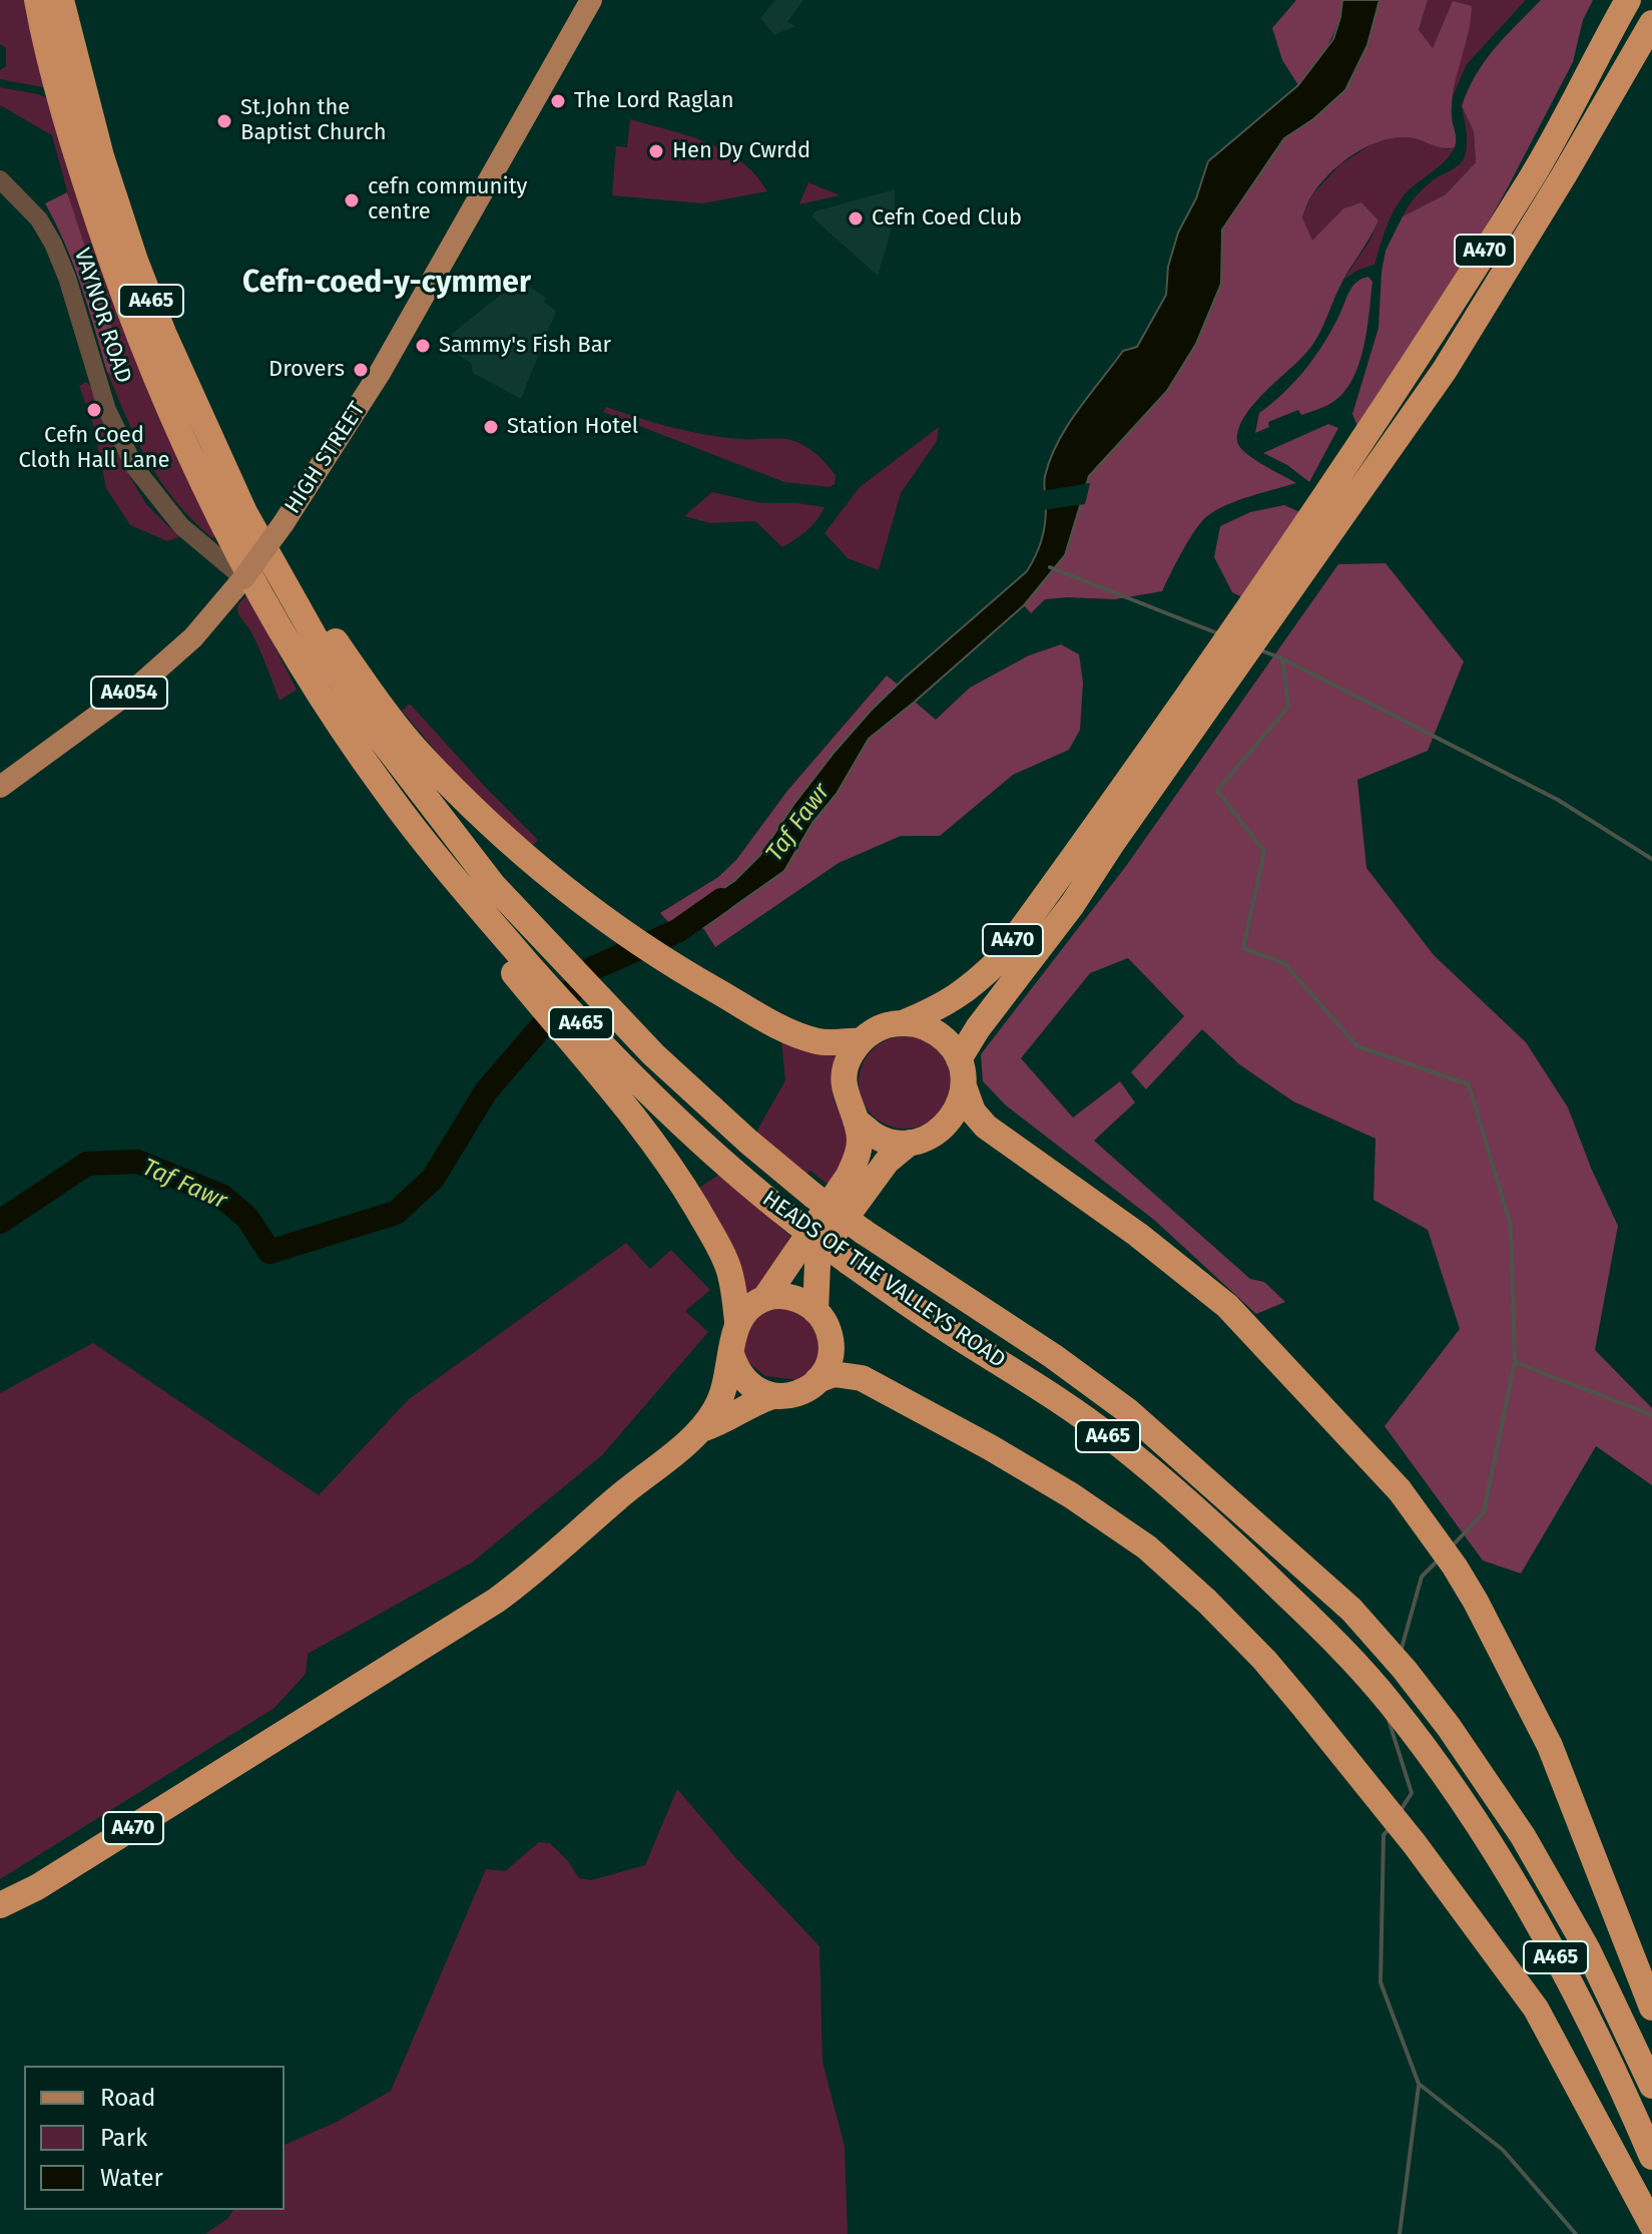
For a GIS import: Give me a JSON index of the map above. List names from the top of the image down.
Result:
{
  "streets": {
    "highway": ["A470", "A465", "HEADS OF THE VALLEYS ROAD"],
    "main road": ["HIGH STREET", "A4054"],
    "street": ["VAYNOR ROAD"]
  },
  "crossings": [
    ["A465", "HEADS OF THE VALLEYS ROAD"],
    ["VAYNOR ROAD", "HIGH STREET"],
    ["VAYNOR ROAD", "A4054"],
    ["HIGH STREET", "A4054"]
  ],
  "districts": ["Cefn-coed-y-cymmer"],
  "water": ["Taf Fawr"],
  "places": [
    "The Lord Raglan",
    "St.John the Baptist Church",
    "Hen Dy Cwrdd",
    "cefn community centre",
    "Cefn Coed Club",
    "Sammy's Fish Bar",
    "Drovers",
    "Cefn Coed Cloth Hall Lane",
    "Station Hotel"
  ],
  "legend": ["Road", "Park", "Water"]
}
